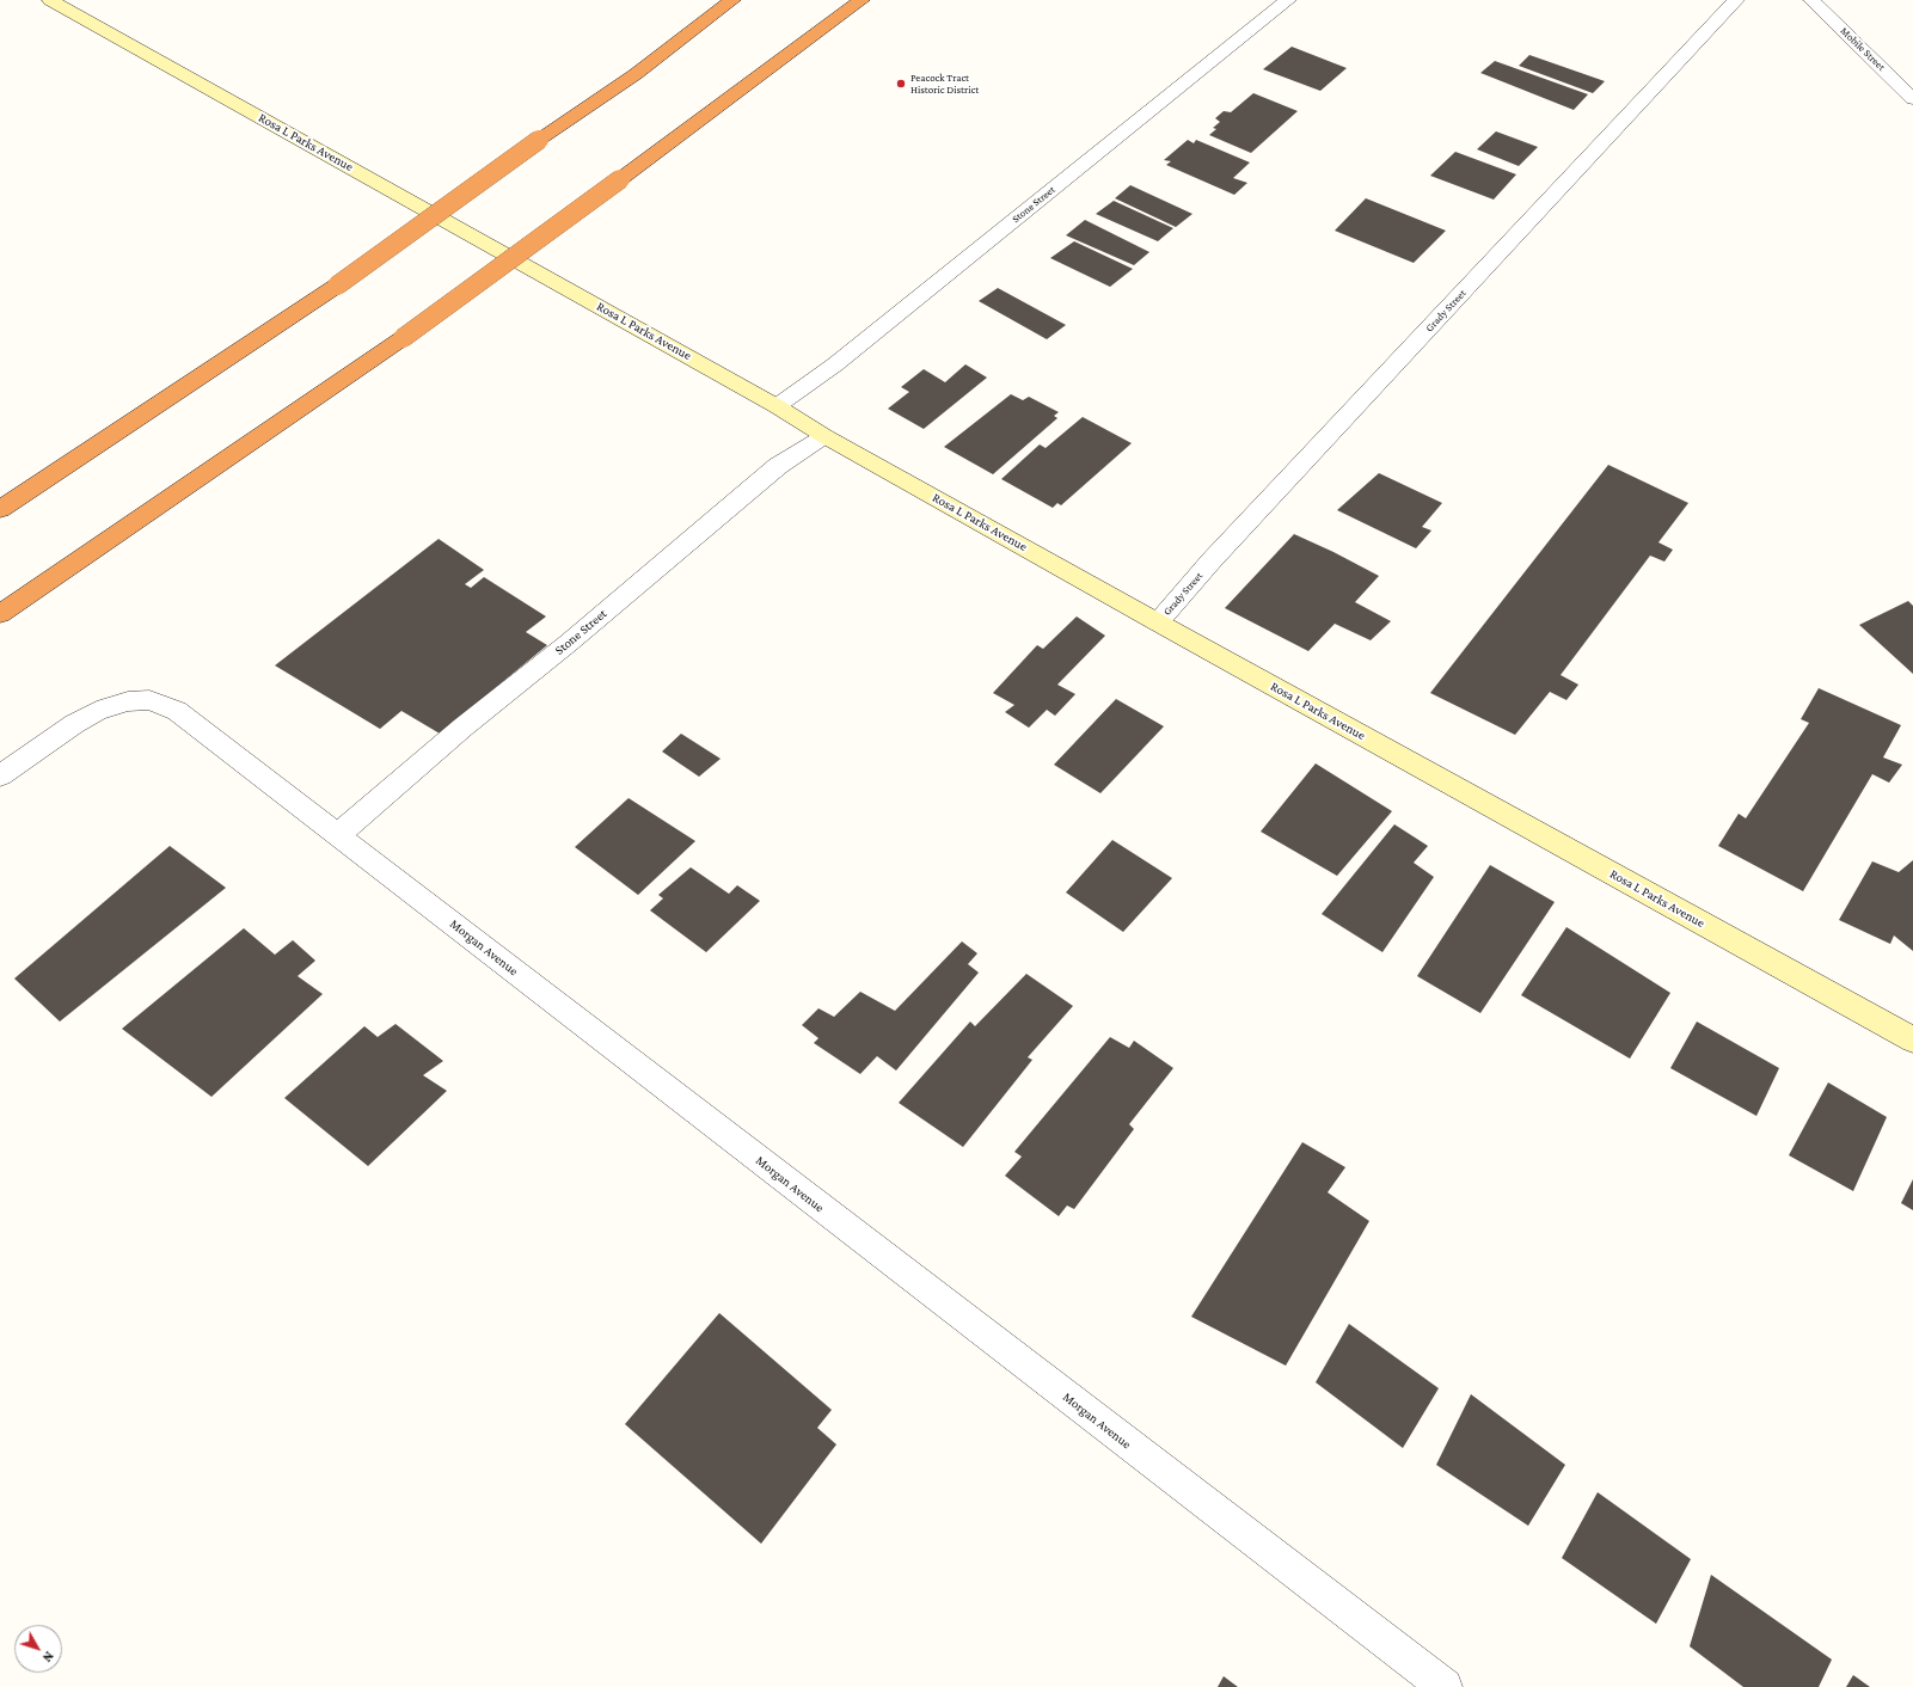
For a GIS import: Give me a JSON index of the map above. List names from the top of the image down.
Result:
{
  "streets": {
    "street": [
      "Mobile Street",
      "Rosa L Parks Avenue",
      "Stone Street",
      "Grady Street",
      "Morgan Avenue"
    ]
  },
  "crossings": [
    ["Rosa L Parks Avenue", "Stone Street"],
    ["Rosa L Parks Avenue", "Grady Street"],
    ["Stone Street", "Morgan Avenue"]
  ],
  "places": ["Peacock Tract Historic District"],
  "north": "bottom right"
}
